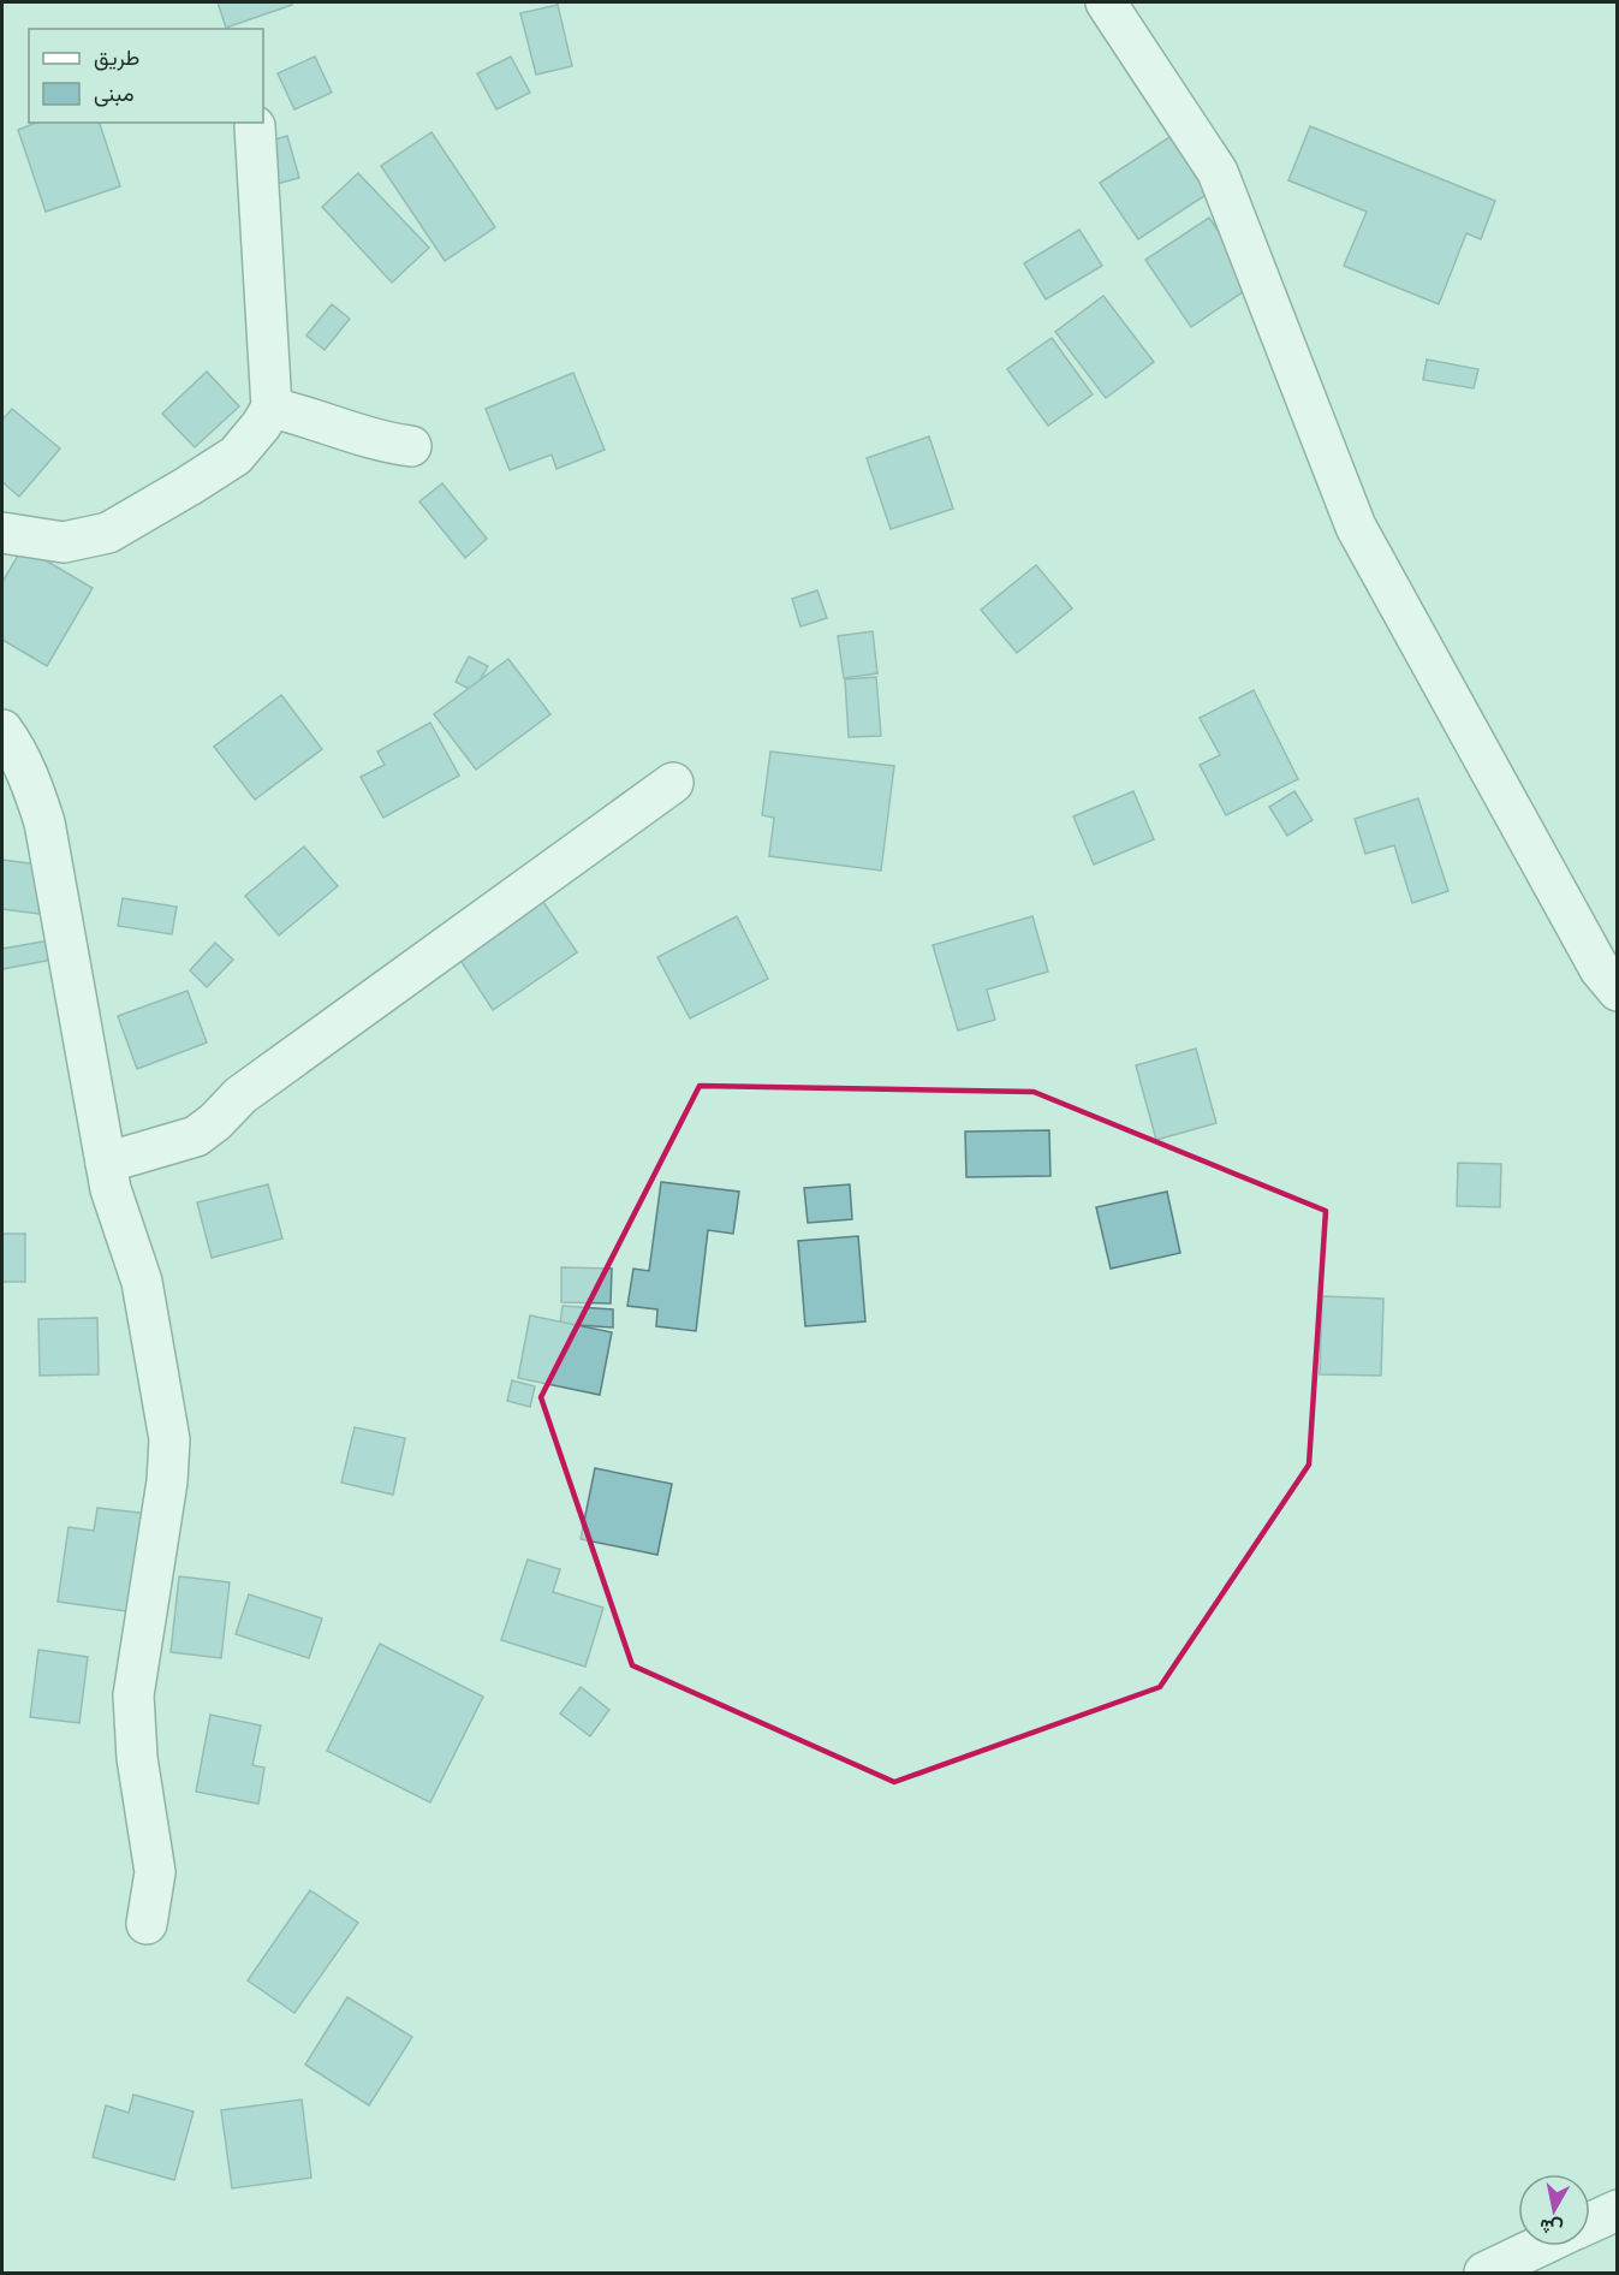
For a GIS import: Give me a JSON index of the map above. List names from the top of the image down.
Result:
{
  "legend": ["طريق", "مبنى"],
  "north": "bottom"
}
